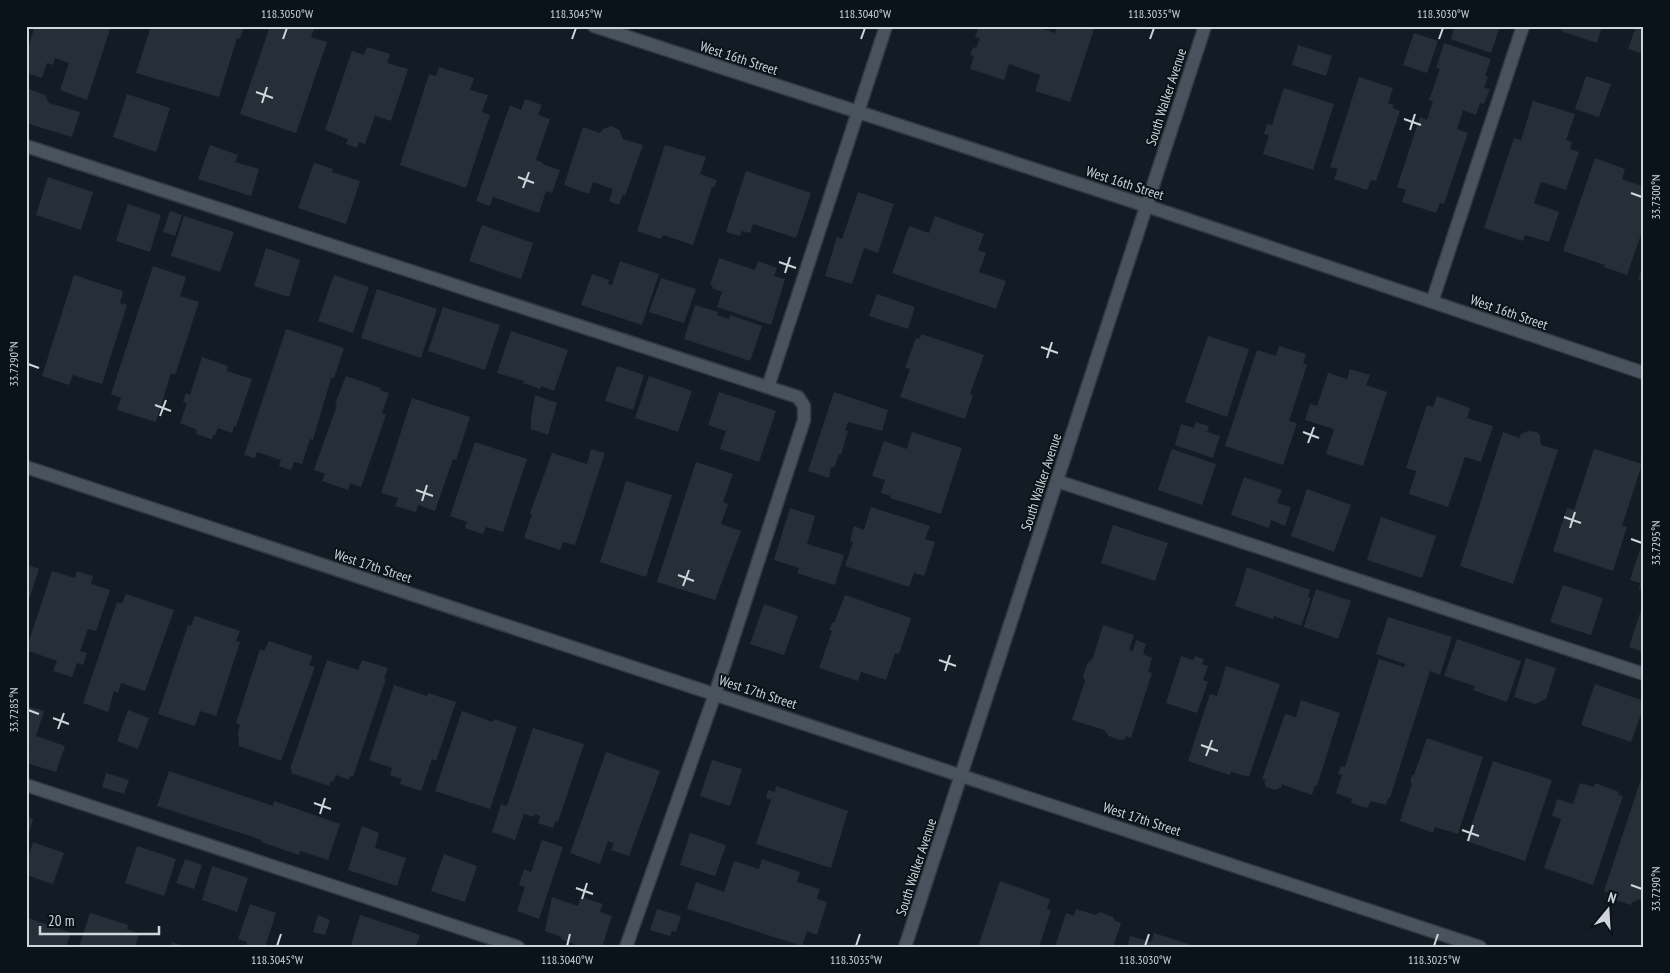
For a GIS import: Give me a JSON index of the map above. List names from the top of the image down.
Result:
{
  "streets": {
    "street": ["West 16th Street", "South Walker Avenue", "West 17th Street"]
  },
  "crossings": [
    ["West 16th Street", "South Walker Avenue"],
    ["South Walker Avenue", "West 17th Street"]
  ],
  "scale_bar": "20 m",
  "north": "top",
  "coordinates": [
    "118.3050°W",
    "118.3045°W",
    "118.3040°W",
    "118.3035°W",
    "118.3030°W",
    "33.7300°N",
    "33.7290°N",
    "33.7295°N",
    "33.7285°N",
    "118.3025°W"
  ]
}
